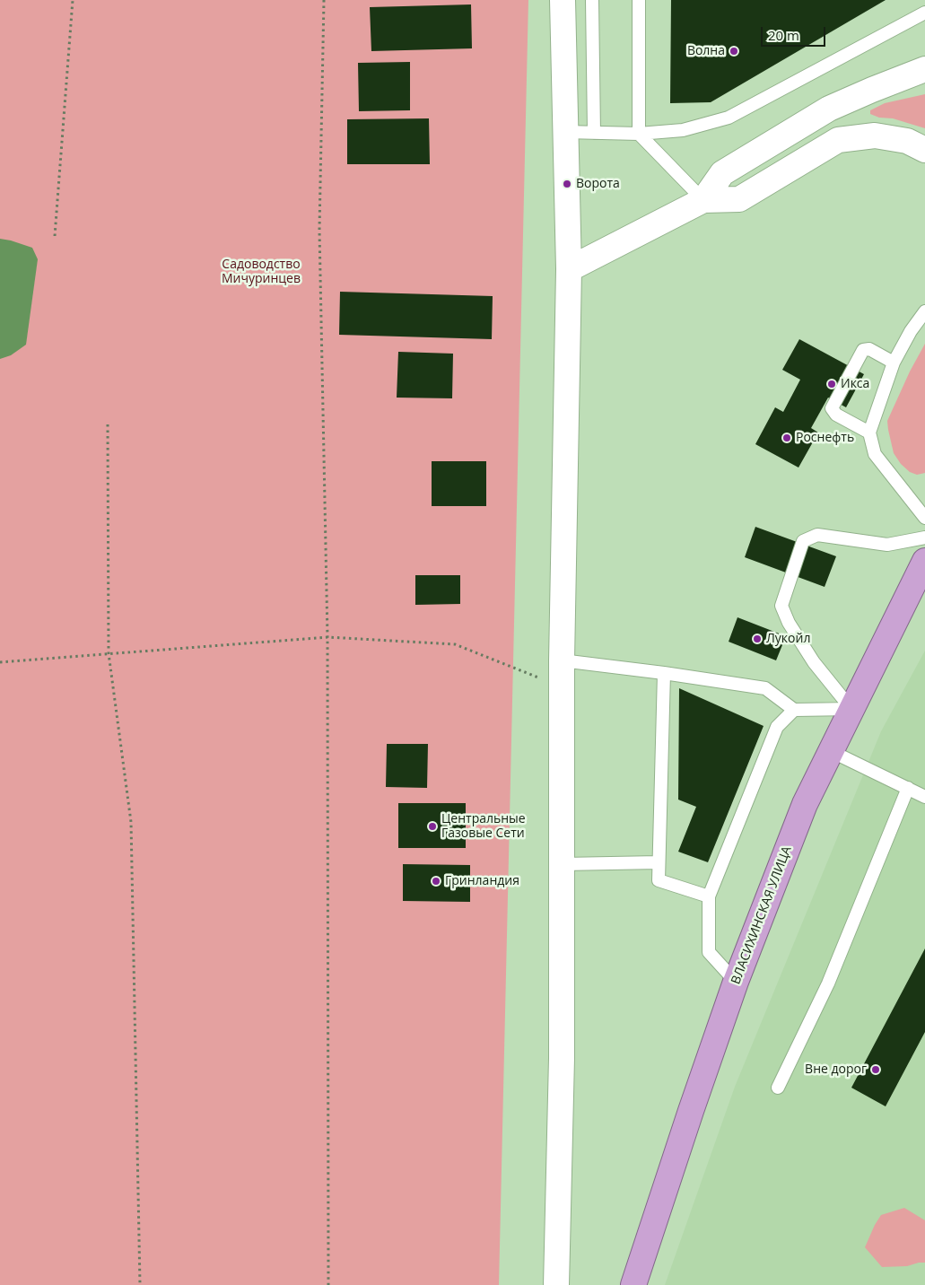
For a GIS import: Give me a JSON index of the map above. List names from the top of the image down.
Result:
{
  "streets": {
    "highway": ["ВЛАСИХИНСКАЯ УЛИЦА"]
  },
  "parks": ["Садоводство Мичуринцев"],
  "places": [
    "Волна",
    "Ворота",
    "Икса",
    "Роснефть",
    "Лукойл",
    "Центральные Газовые Сети",
    "Гринландия",
    "Вне дорог"
  ],
  "scale_bar": "20 m"
}
